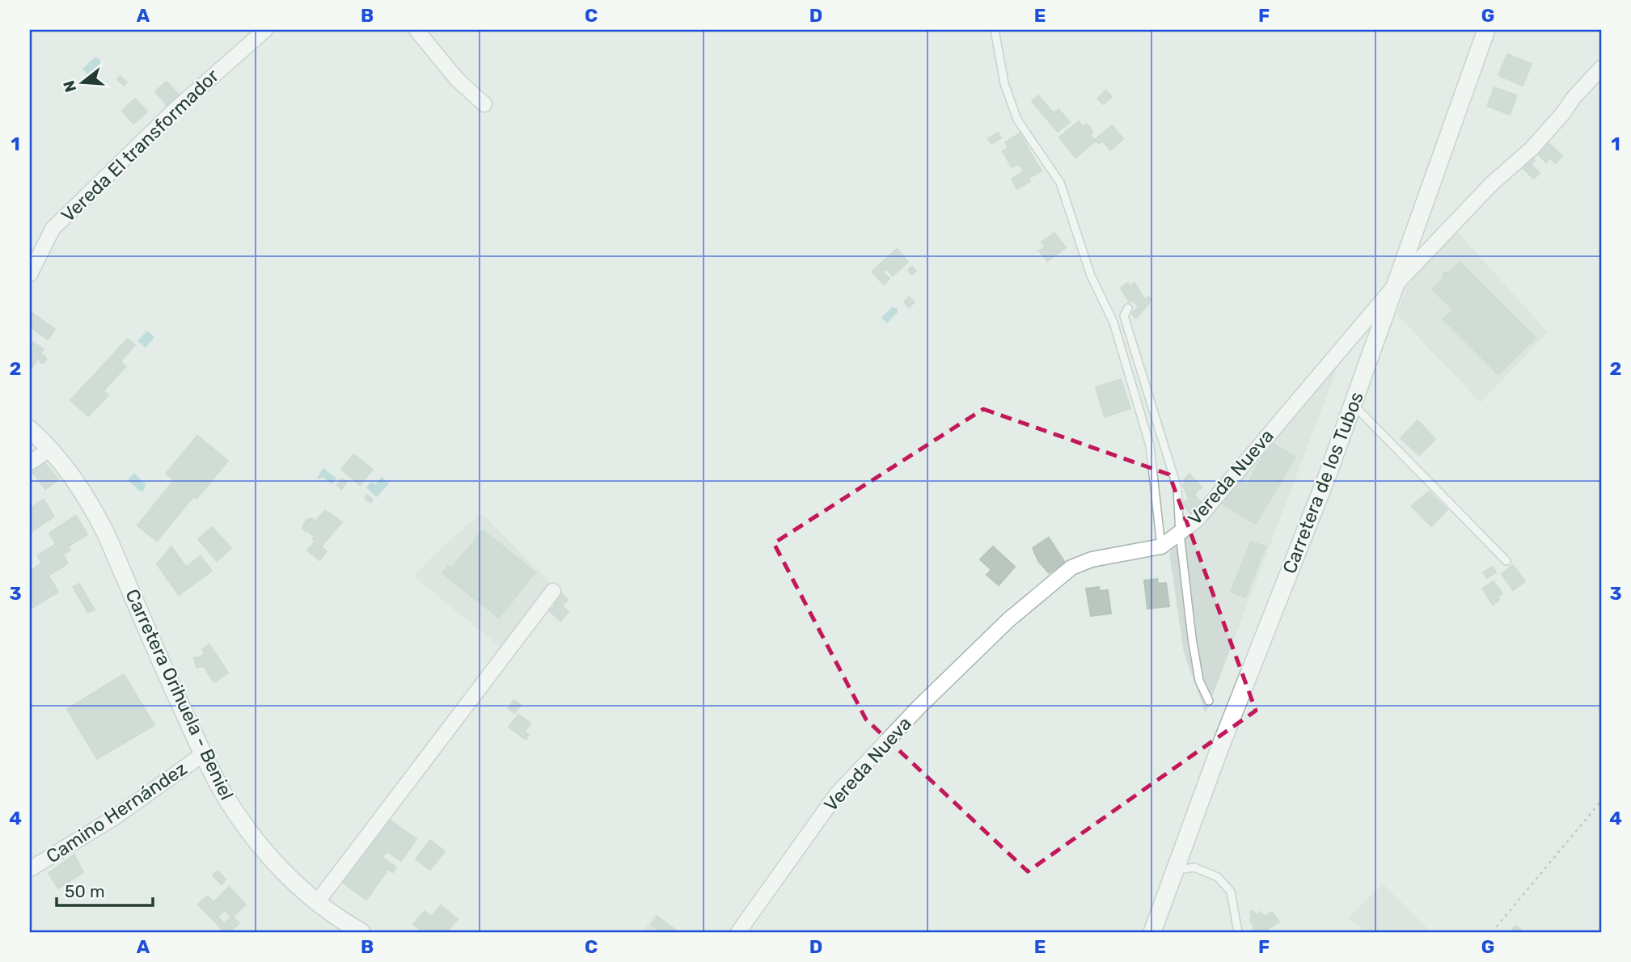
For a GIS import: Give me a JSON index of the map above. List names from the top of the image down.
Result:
{
  "streets": {
    "street": [
      "Vereda El transformador",
      "Vereda Nueva",
      "Carretera de los Tubos",
      "Carretera Orihuela - Beniel",
      "Camino Hernández"
    ]
  },
  "crossings": [
    ["Vereda Nueva", "Carretera de los Tubos"],
    ["Carretera Orihuela - Beniel", "Camino Hernández"]
  ],
  "scale_bar": "50 m",
  "north": "left",
  "grid": {
    "columns": [
      "A",
      "B",
      "C",
      "D",
      "E",
      "F",
      "G"
    ],
    "rows": [
      "1",
      "2",
      "3",
      "4"
    ]
  }
}
